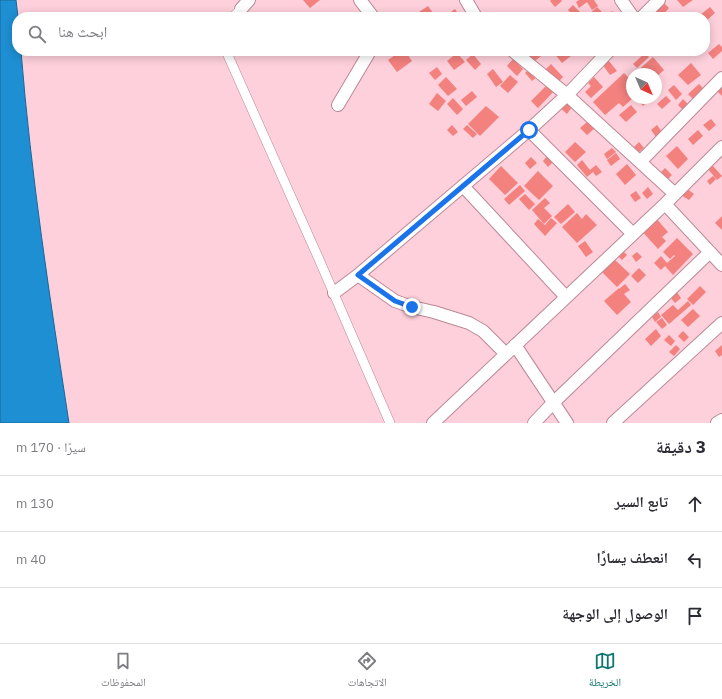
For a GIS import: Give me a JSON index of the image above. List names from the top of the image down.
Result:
{
  "north": "bottom right",
  "page": {
    "search": "ابحث هنا",
    "heading": ["3 دقيقة", "سيرًا · 170 m"],
    "list": [
      ["تابع السير", "130 m"],
      ["انعطف يسارًا", "40 m"],
      "الوصول إلى الوجهة"
    ],
    "nav": ["الخريطة", "الاتجاهات", "المحفوظات"]
  }
}
